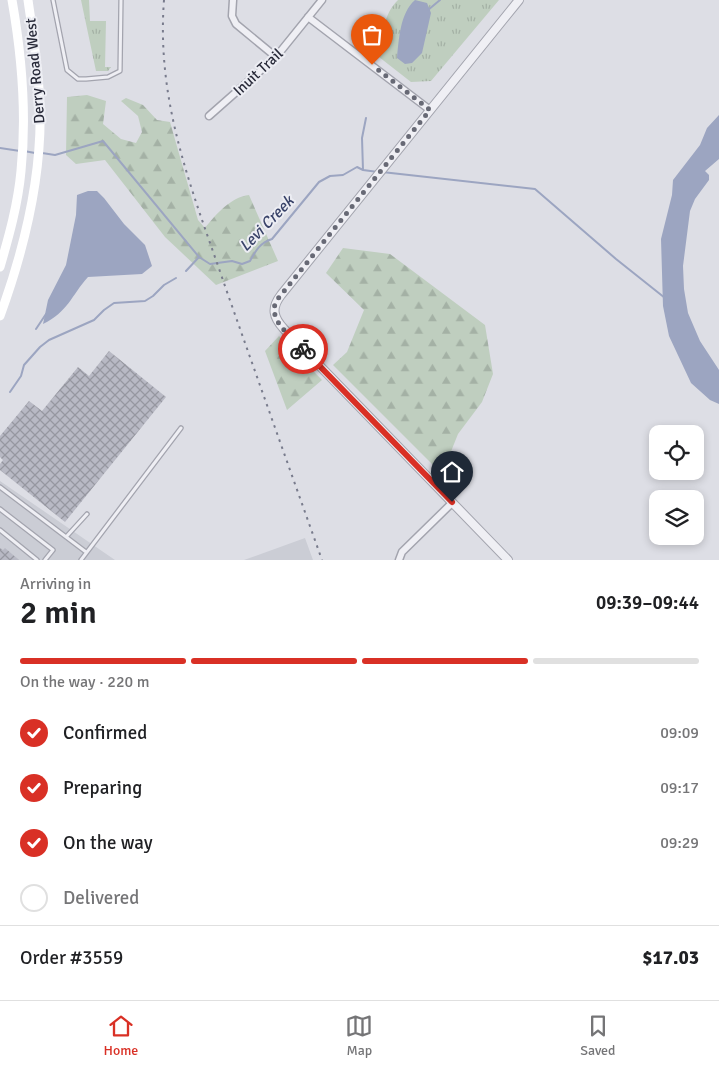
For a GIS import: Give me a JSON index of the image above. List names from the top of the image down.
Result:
{
  "streets": {
    "main road": ["Derry Road West"],
    "street": ["Inuit Trail"]
  },
  "water": ["Levi Creek"],
  "page": {
    "heading": ["2 min", "Arriving in", "09:39–09:44"],
    "panel": ["Order #3559", "$17.03"],
    "bar": "On the way · 220 m",
    "list": [
      ["Confirmed", "09:09"],
      ["Preparing", "09:17"],
      ["On the way", "09:29"],
      "Delivered"
    ],
    "tabs": ["Home", "Map", "Saved"]
  }
}
